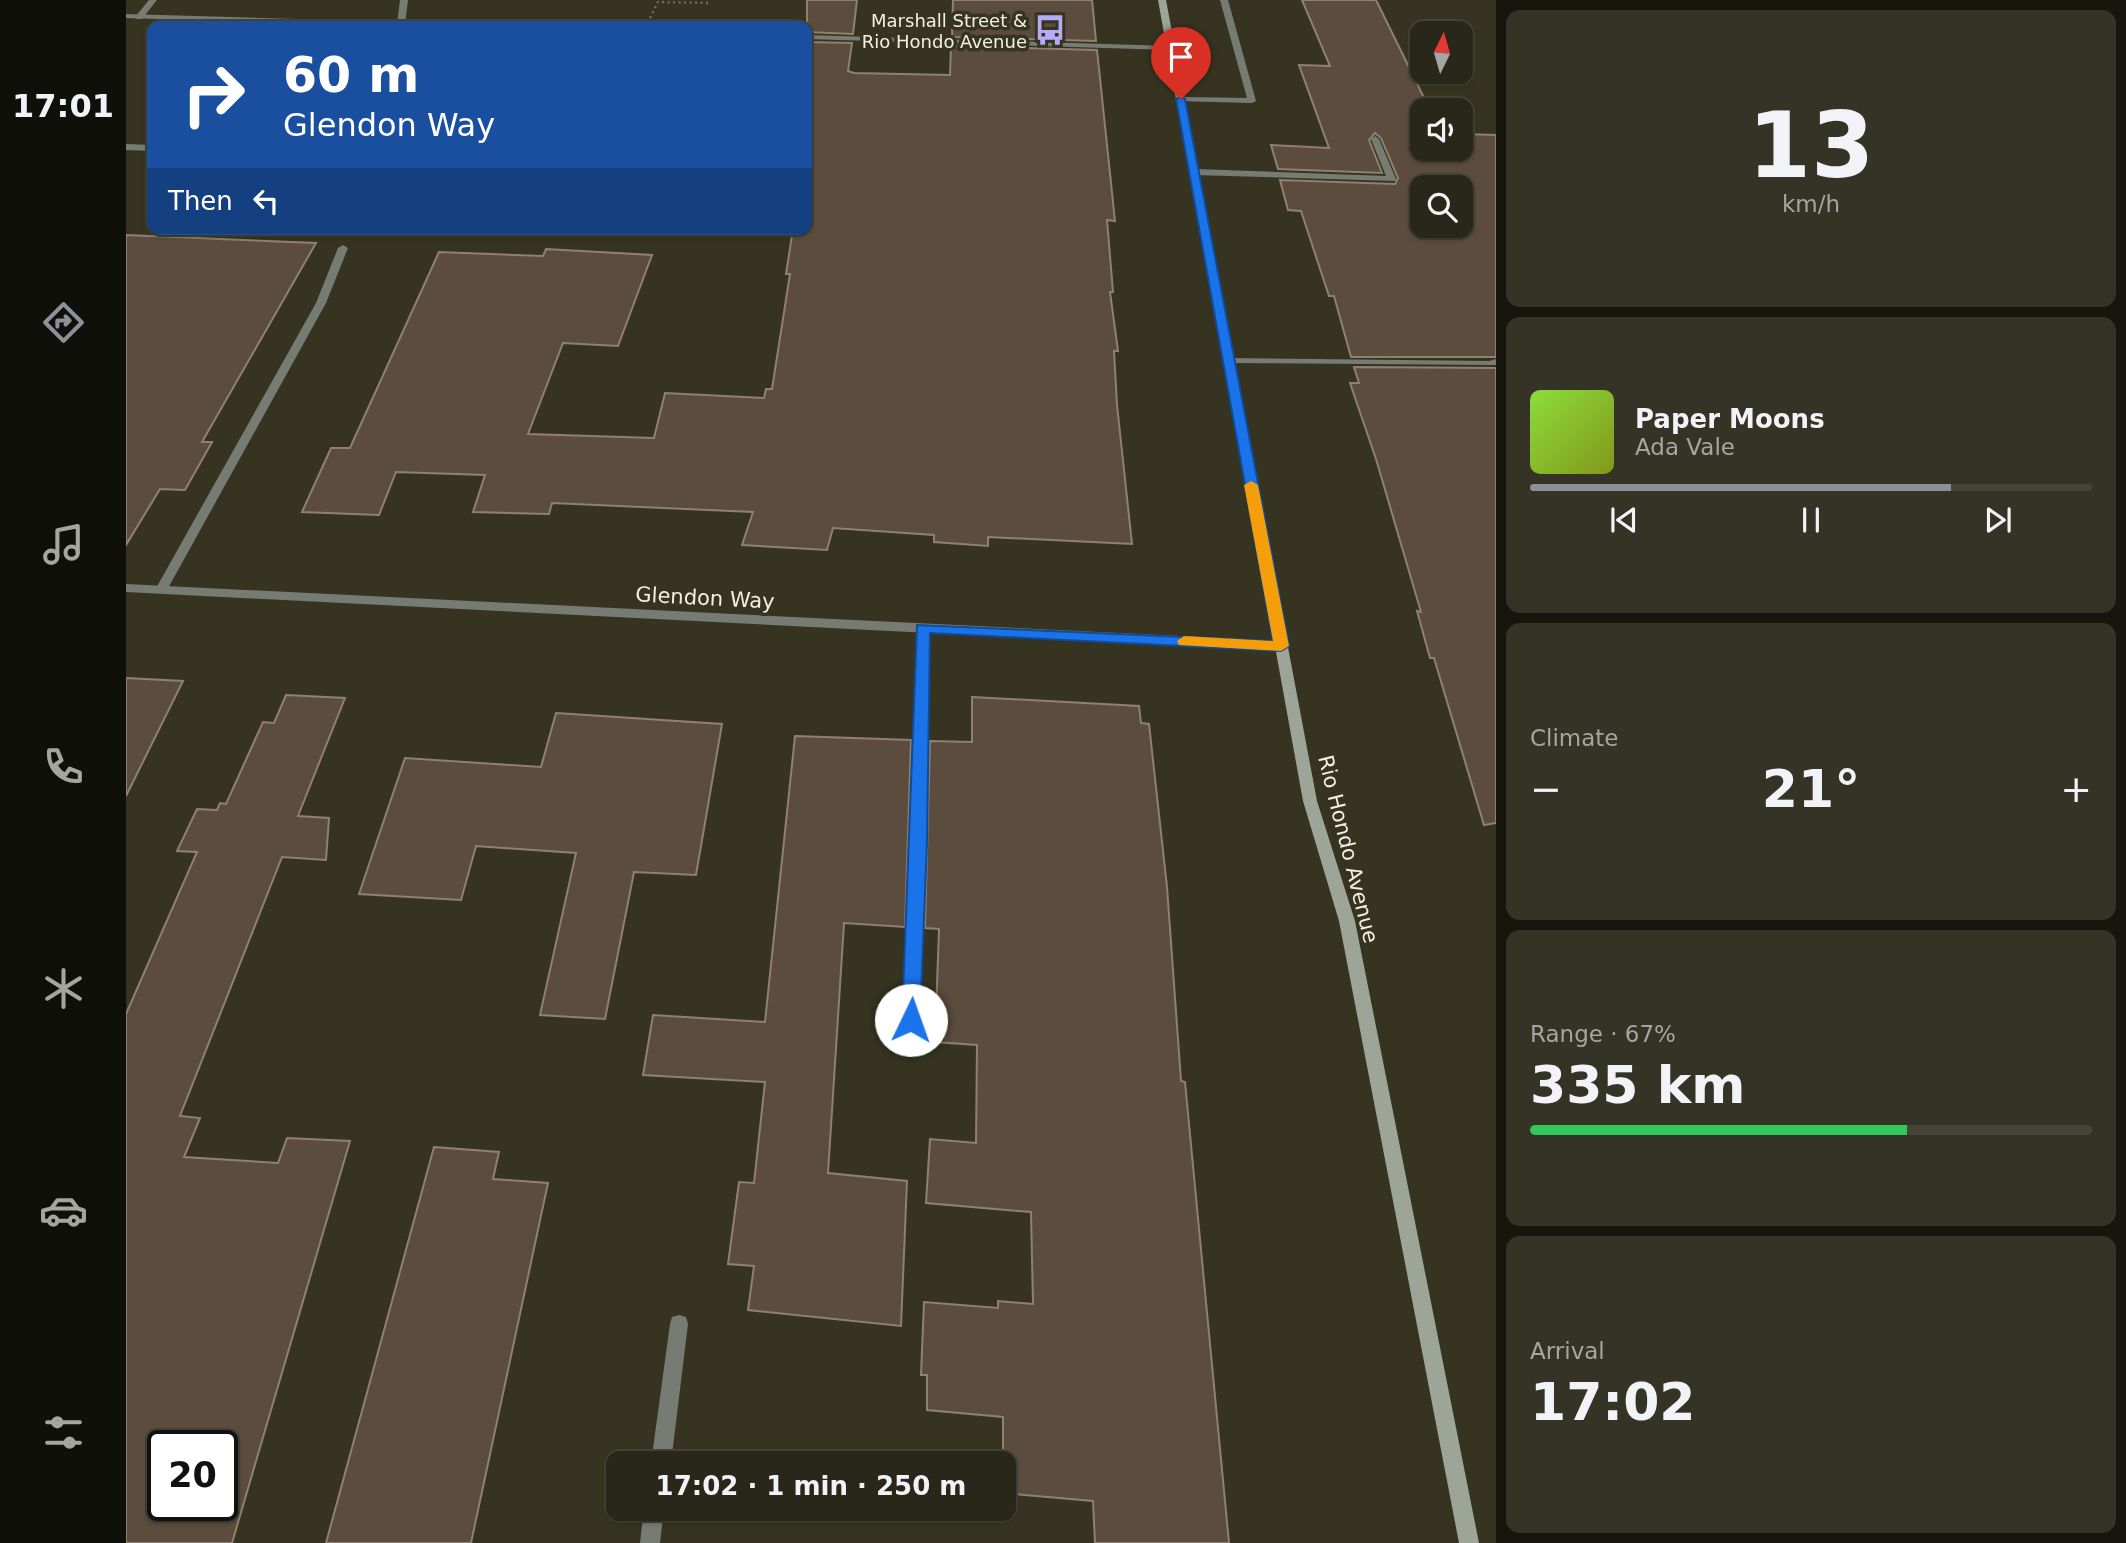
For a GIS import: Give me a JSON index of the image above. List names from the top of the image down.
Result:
{
  "streets": {
    "street": ["Glendon Way", "Rio Hondo Avenue"]
  },
  "crossings": [
    ["Glendon Way", "Rio Hondo Avenue"]
  ],
  "places": {
    "bus stop": ["Marshall Street & Rio Hondo Avenue"]
  },
  "north": "top",
  "page": {
    "tabs": "17:01",
    "tile": [
      ["13", "km/h"],
      "Climate",
      ["Range · 67%", "335 km"],
      ["Arrival", "17:02"]
    ],
    "turn": ["60 m", "Glendon Way"],
    "then": "Then",
    "song": ["Paper Moons", "Ada Vale"],
    "heat": ["−", "21°", "+"],
    "limit": "20",
    "trip": "17:02 · 1 min · 250 m"
  }
}
